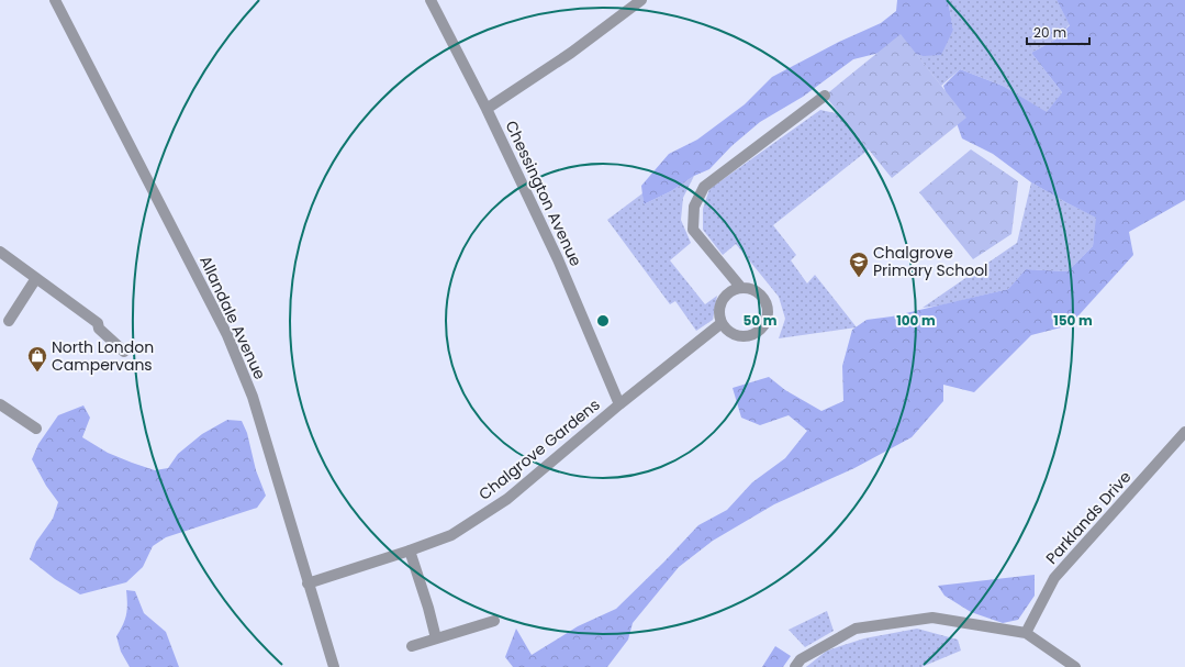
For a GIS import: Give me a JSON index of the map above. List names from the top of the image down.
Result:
{
  "streets": {
    "street": [
      "Chessington Avenue",
      "Allandale Avenue",
      "Chalgrove Gardens",
      "Parklands Drive"
    ]
  },
  "crossings": [
    ["Chessington Avenue", "Chalgrove Gardens"],
    ["Allandale Avenue", "Chalgrove Gardens"]
  ],
  "places": {
    "school or university": ["Chalgrove Primary School"],
    "shop": ["North London Campervans"]
  },
  "scale_bar": "20 m",
  "rings": ["50 m", "100 m", "150 m"]
}
